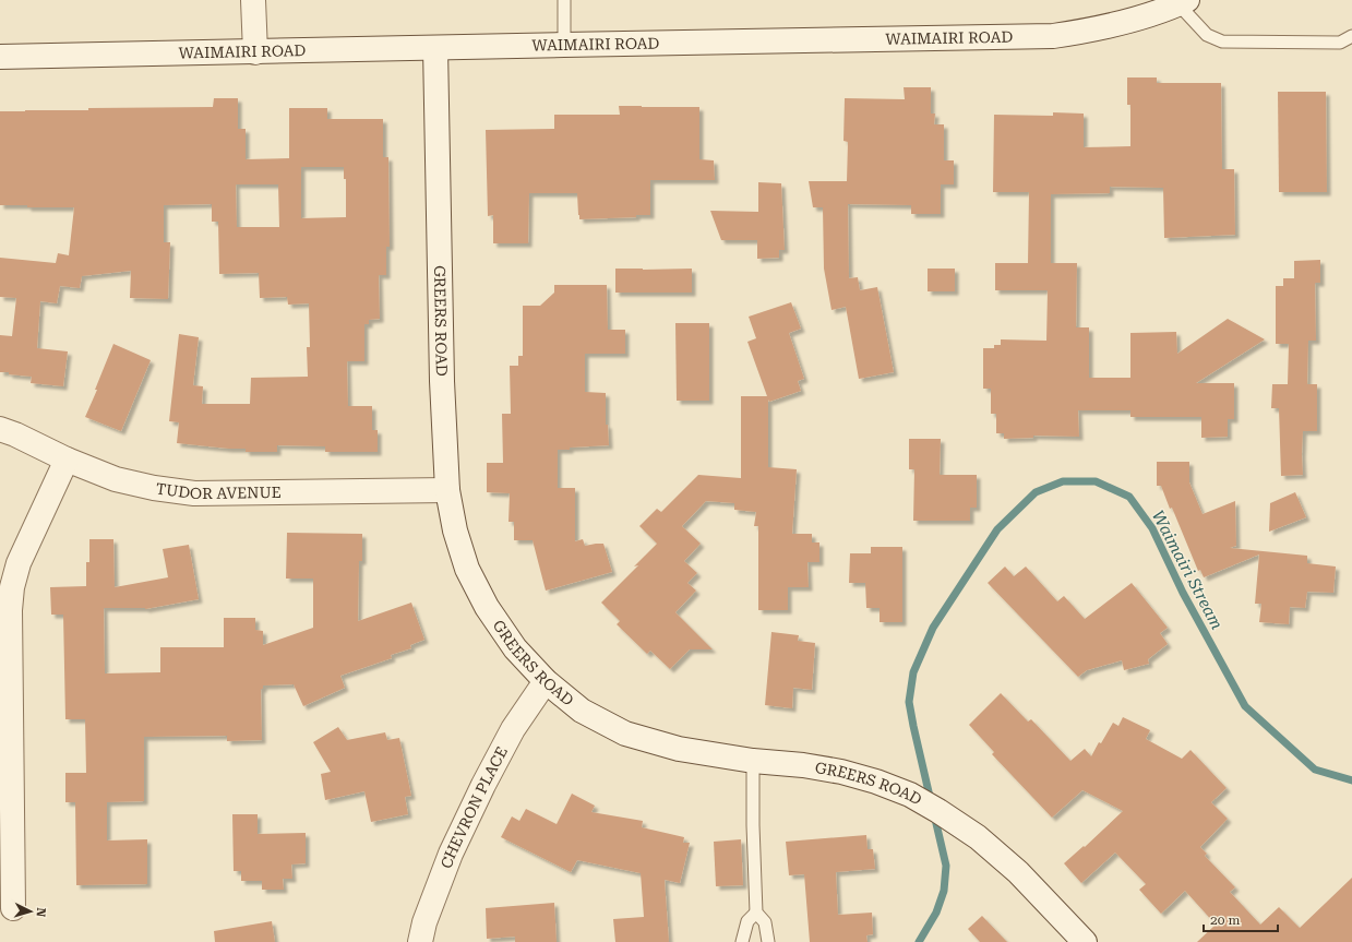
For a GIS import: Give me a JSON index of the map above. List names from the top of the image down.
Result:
{
  "streets": {
    "street": [
      "WAIMAIRI ROAD",
      "GREERS ROAD",
      "TUDOR AVENUE",
      "CHEVRON PLACE"
    ]
  },
  "crossings": [
    ["WAIMAIRI ROAD", "GREERS ROAD"],
    ["GREERS ROAD", "TUDOR AVENUE"],
    ["GREERS ROAD", "CHEVRON PLACE"]
  ],
  "water": ["Waimairi Stream"],
  "scale_bar": "20 m",
  "north": "right"
}
